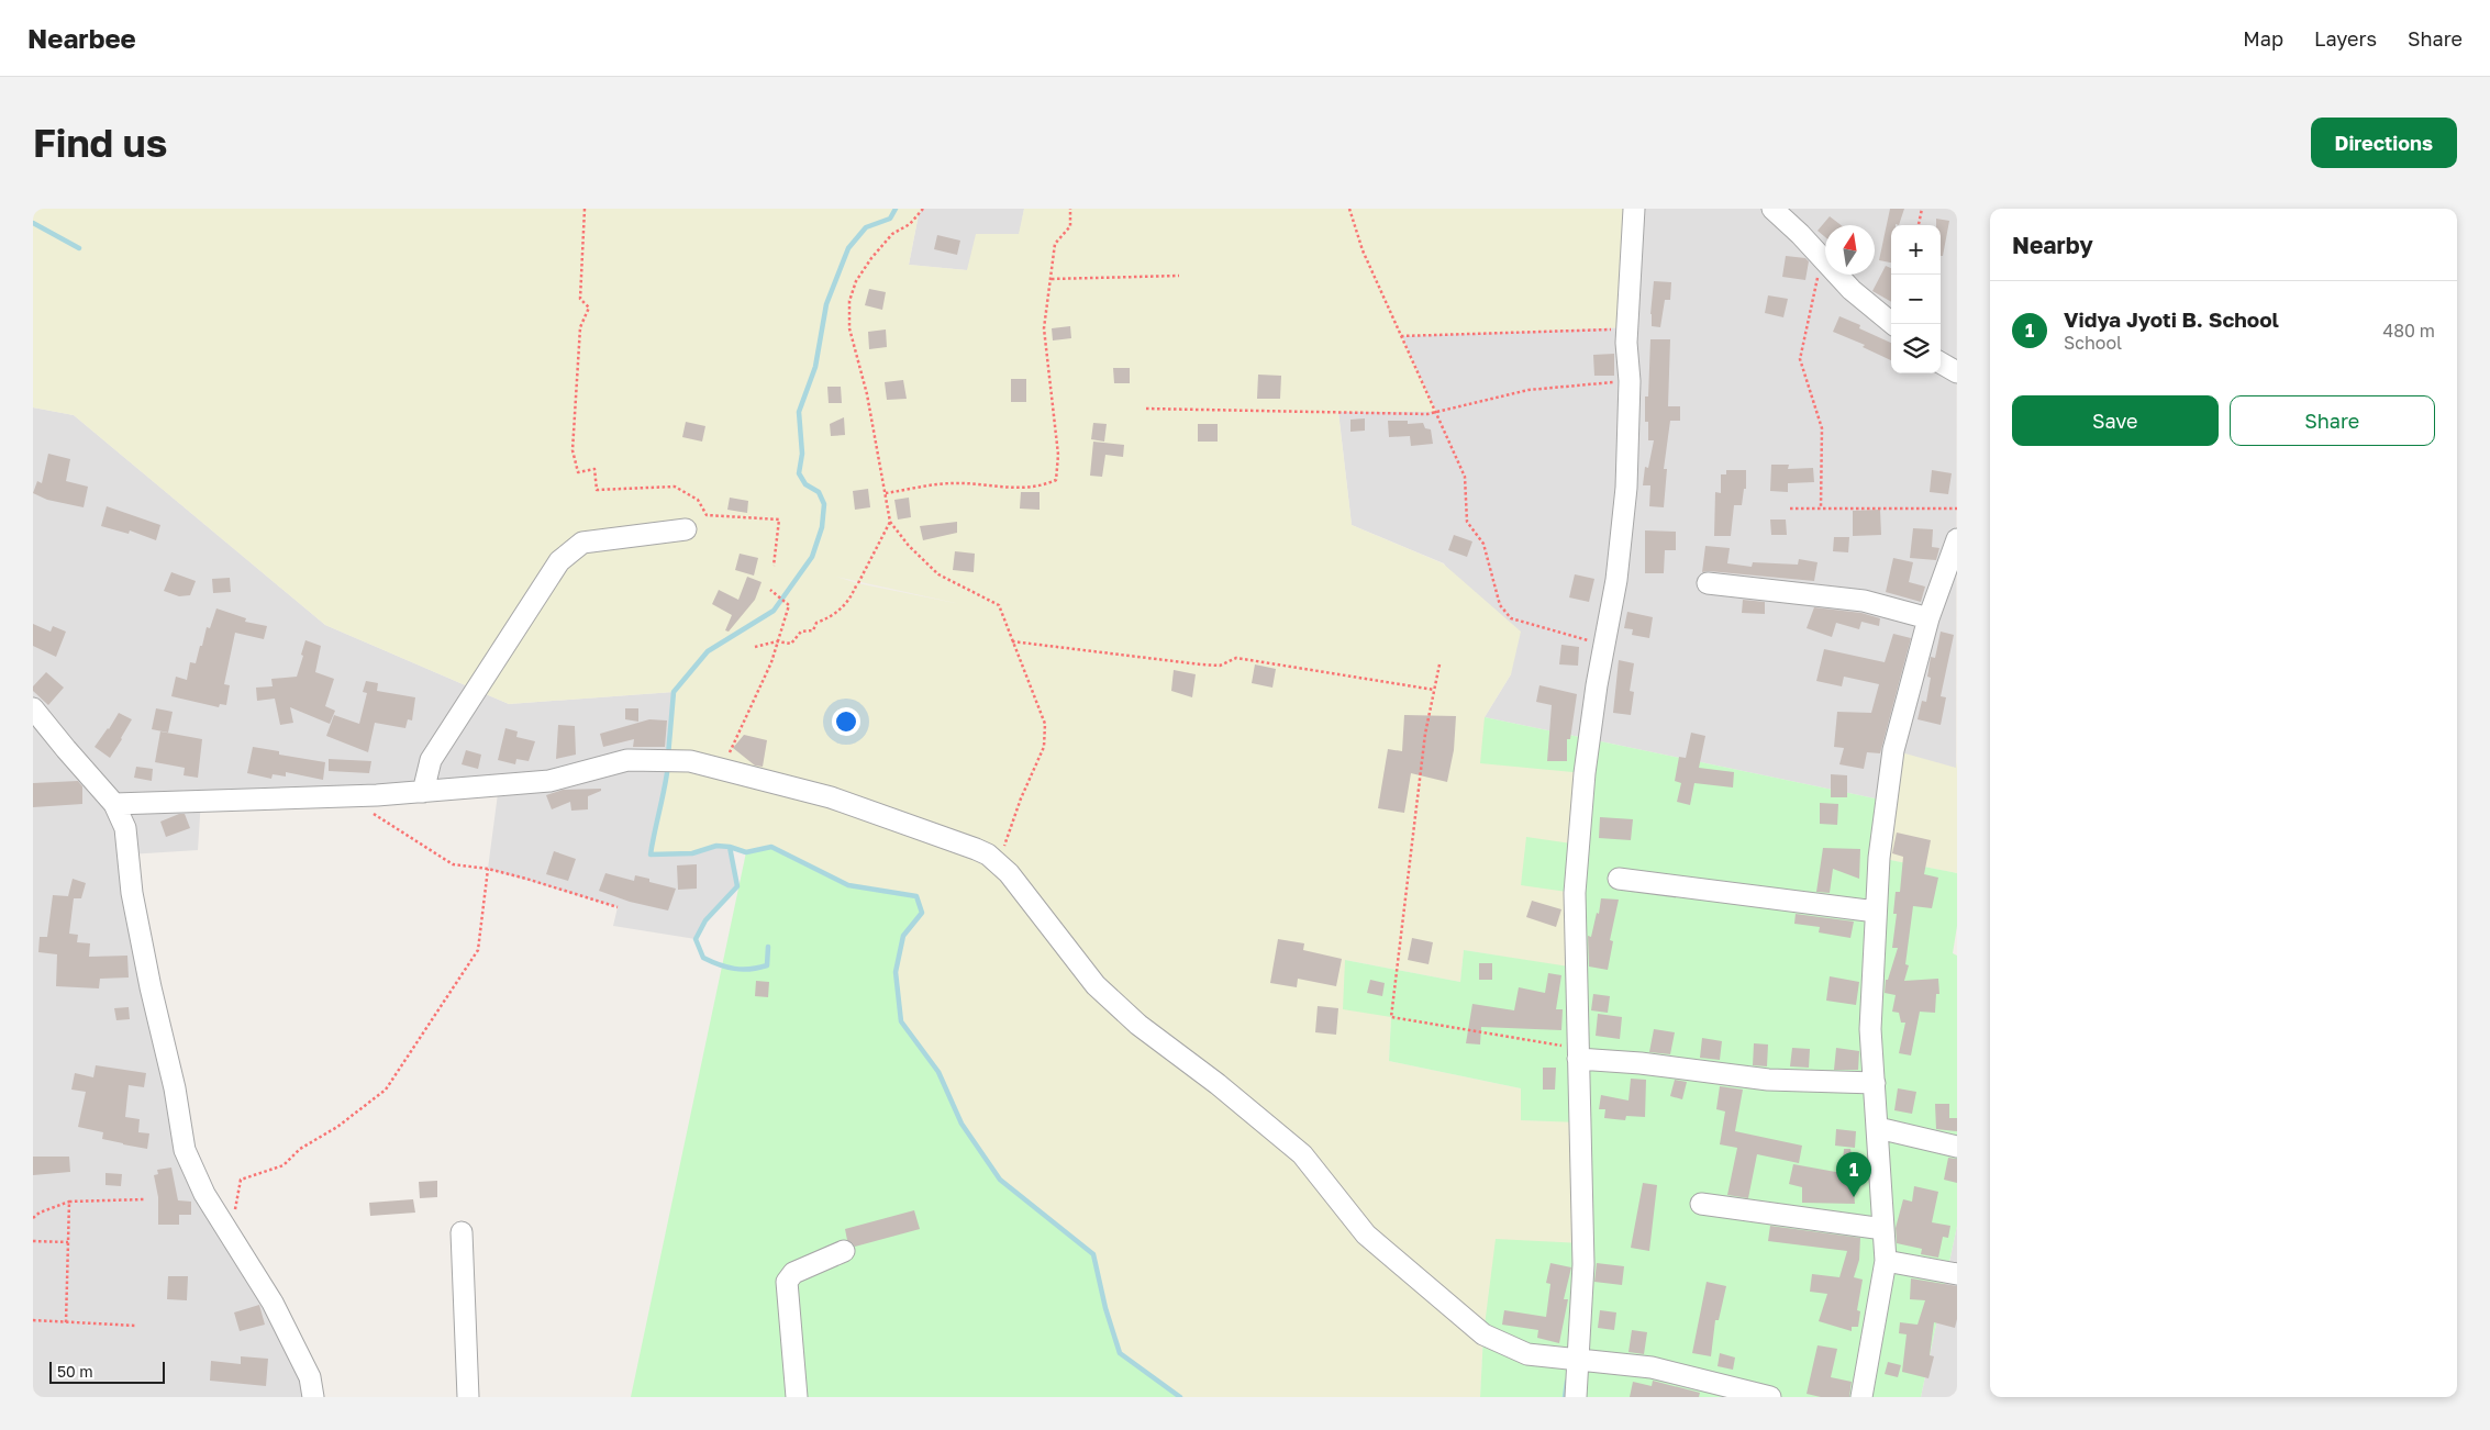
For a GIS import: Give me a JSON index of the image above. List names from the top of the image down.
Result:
{
  "scale_bar": "50 m",
  "north": "top",
  "page": {
    "header": "Nearbee",
    "nav": ["Map", "Layers", "Share"],
    "buttons": [
      "Directions",
      ["Save", "Share"]
    ],
    "title": "Find us",
    "heading": "Nearby",
    "map_buttons": ["+", "−"],
    "list": [
      {
        "mark": "1",
        "name": "Vidya Jyoti B. School",
        "note": "School",
        "value": "480 m"
      }
    ],
    "pins": "1",
    "scale": "50 m"
  }
}
